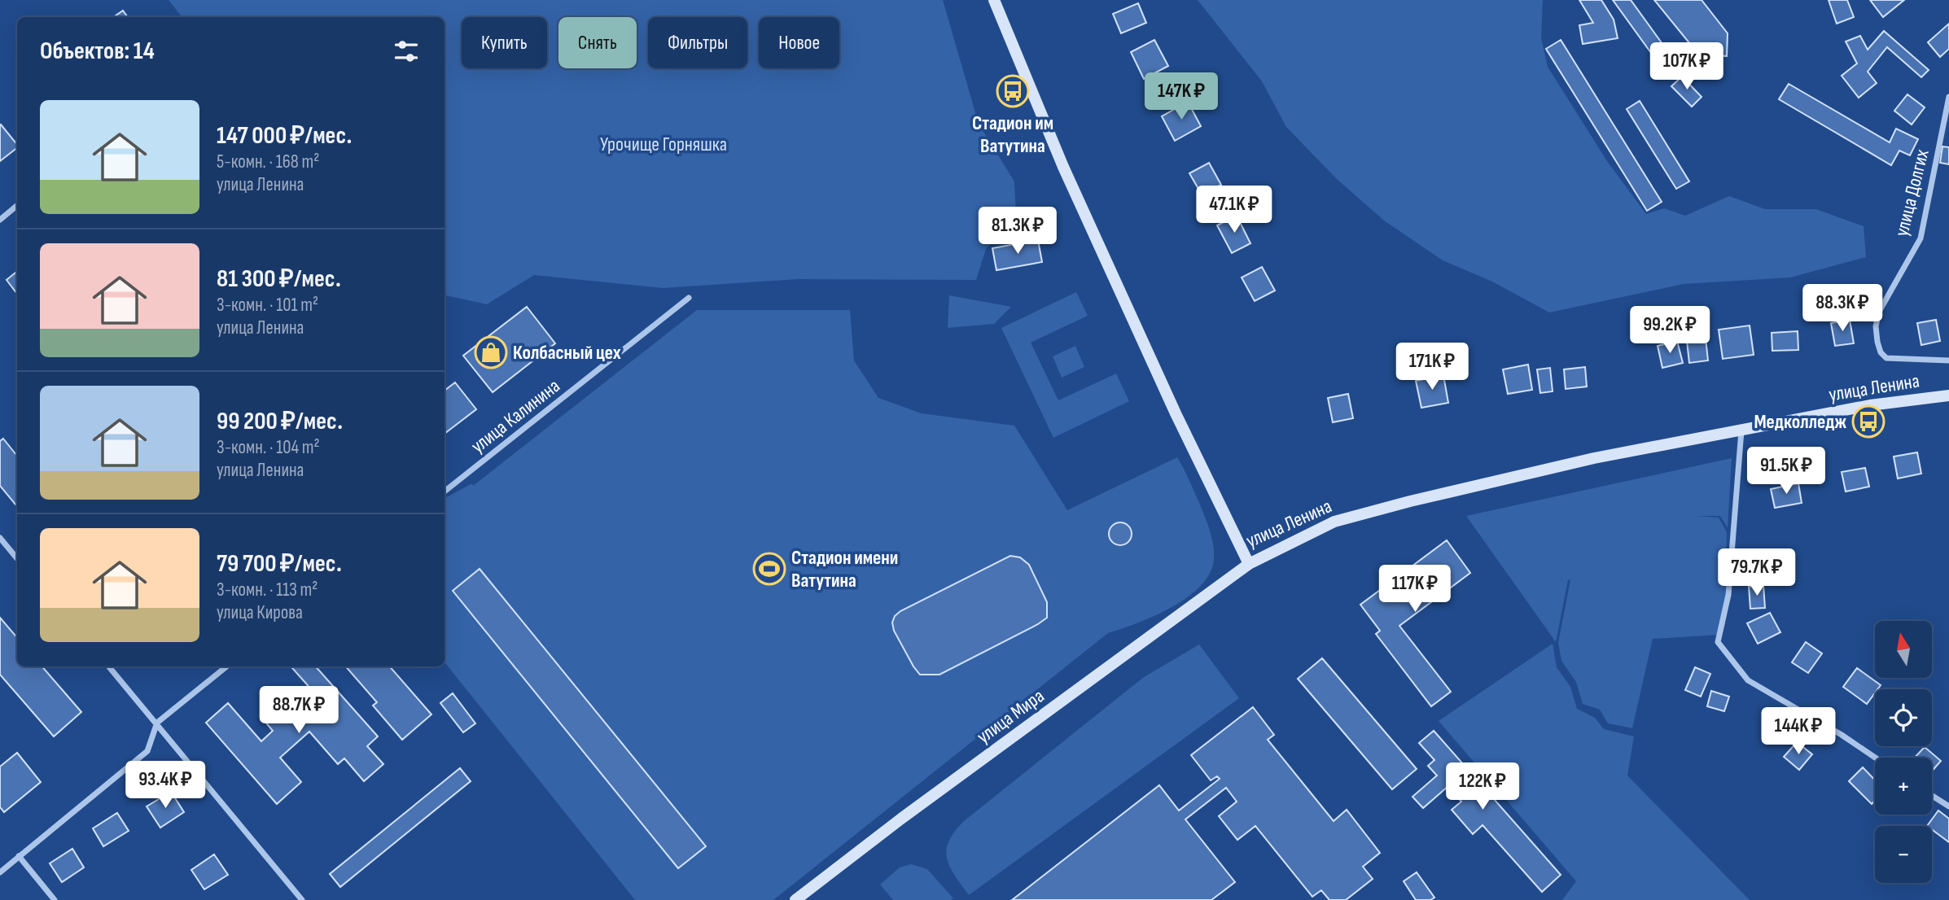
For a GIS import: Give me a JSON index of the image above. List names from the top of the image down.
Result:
{
  "streets": {
    "main road": ["улица Ленина", "улица Мира"],
    "street": ["улица Долгих", "улица Калинина"]
  },
  "crossings": [
    ["улица Ленина", "улица Мира"]
  ],
  "parks": ["Урочище Горняшка"],
  "places": {
    "bus stop": ["Стадион им Ватутина", "Медколледж"],
    "shop": ["Колбасный цех"],
    "sports": ["Стадион имени Ватутина"]
  },
  "north": "top",
  "page": {
    "chip": [
      "Купить",
      "Снять",
      "Фильтры",
      "Новое"
    ],
    "heading": "Объектов: 14",
    "price": [
      "107K ₽",
      "147K ₽",
      "47.1K ₽",
      "81.3K ₽",
      "88.3K ₽",
      "99.2K ₽",
      "171K ₽",
      "91.5K ₽",
      "79.7K ₽",
      "117K ₽",
      "88.7K ₽",
      "144K ₽",
      "93.4K ₽",
      "122K ₽"
    ],
    "list": [
      {
        "name": "147 000 ₽/мес.",
        "note": "5-комн. · 168 m² · улица Ленина"
      },
      {
        "name": "81 300 ₽/мес.",
        "note": "3-комн. · 101 m² · улица Ленина"
      },
      {
        "name": "99 200 ₽/мес.",
        "note": "3-комн. · 104 m² · улица Ленина"
      },
      {
        "name": "79 700 ₽/мес.",
        "note": "3-комн. · 113 m² · улица Кирова"
      }
    ],
    "map_buttons": ["+", "−"]
  }
}
